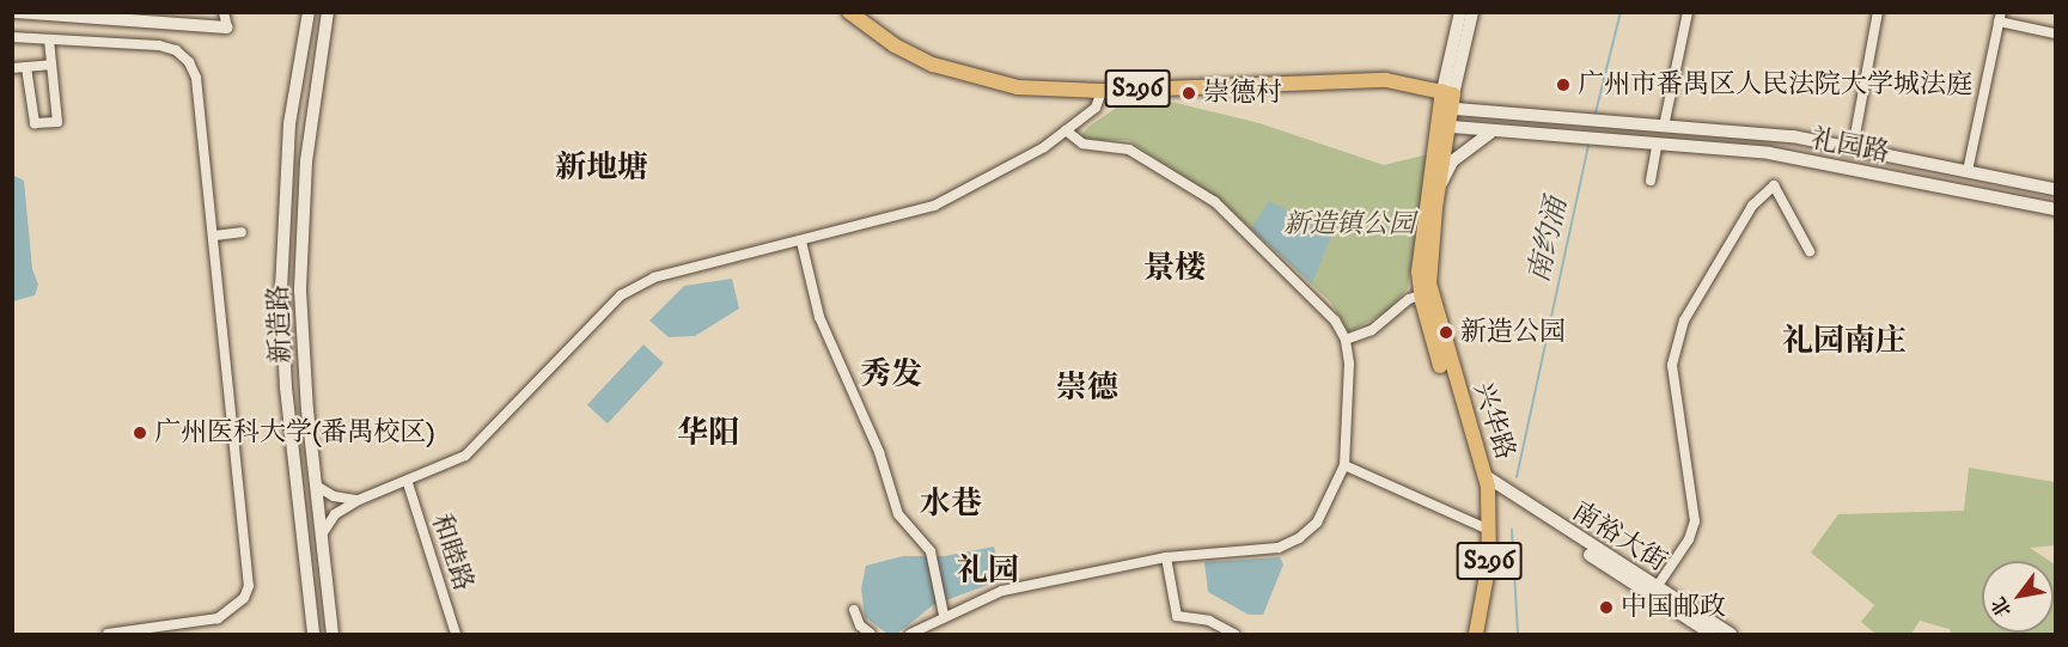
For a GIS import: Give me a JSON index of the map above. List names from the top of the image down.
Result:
{
  "streets": {
    "main road": [
      "S296",
      "礼园路",
      "新造路",
      "兴华路",
      "南裕大街"
    ],
    "street": ["和睦路"]
  },
  "crossings": [
    ["S296", "礼园路"],
    ["S296", "兴华路"],
    ["S296", "南裕大街"],
    ["礼园路", "兴华路"],
    ["兴华路", "南裕大街"]
  ],
  "districts": [
    "新地塘",
    "景楼",
    "礼园南庄",
    "秀发",
    "崇德",
    "华阳",
    "水巷",
    "礼园"
  ],
  "water": ["南约涌"],
  "parks": ["新造镇公园"],
  "places": [
    "广州市番禺区人民法院大学城法庭",
    "崇德村",
    "新造公园",
    "广州医科大学(番禺校区)",
    "中国邮政"
  ],
  "north": "bottom left"
}
